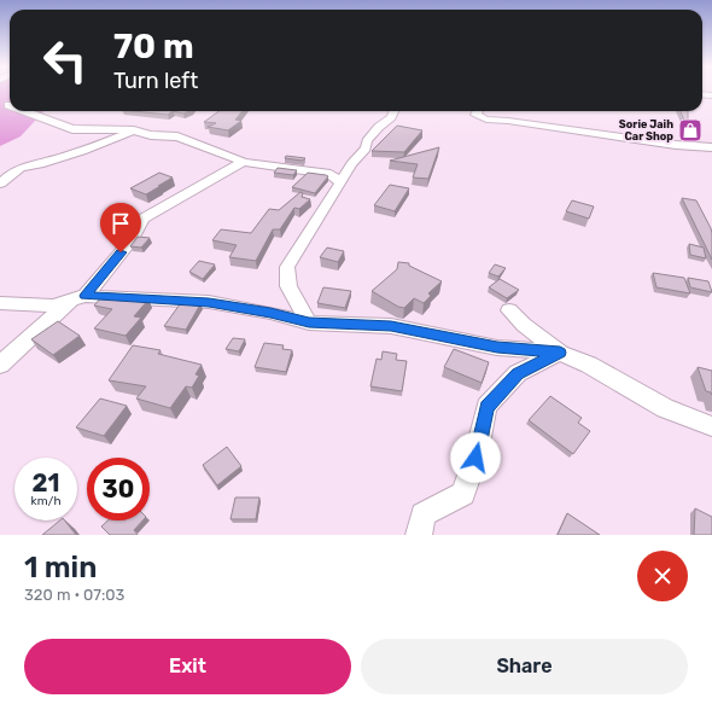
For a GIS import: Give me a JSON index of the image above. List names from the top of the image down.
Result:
{
  "places": {
    "shop": ["Sorie Jaih Car Shop"]
  },
  "page": {
    "turn": ["70 m", "Turn left"],
    "speed": "21 km/h",
    "limit": "30",
    "heading": ["1 min", "320 m · 07:03"],
    "buttons": ["Exit", "Share"]
  }
}
